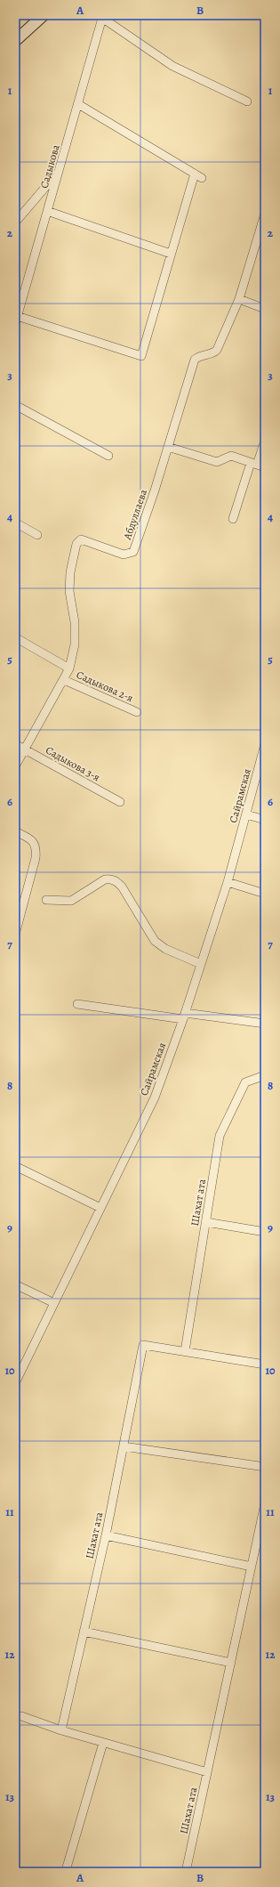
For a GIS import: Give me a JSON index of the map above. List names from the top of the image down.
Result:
{
  "streets": {
    "street": [
      "Садыкова",
      "Абдуллаева",
      "Садыкова 2-я",
      "Садыкова 3-я",
      "Сайрамская",
      "Шахат ата"
    ]
  },
  "crossings": [
    ["Абдуллаева", "Садыкова 2-я"],
    ["Абдуллаева", "Садыкова 3-я"]
  ],
  "grid": {
    "columns": ["A", "B"],
    "rows": [
      "1",
      "2",
      "3",
      "4",
      "5",
      "6",
      "7",
      "8",
      "9",
      "10",
      "11",
      "12",
      "13"
    ]
  }
}
